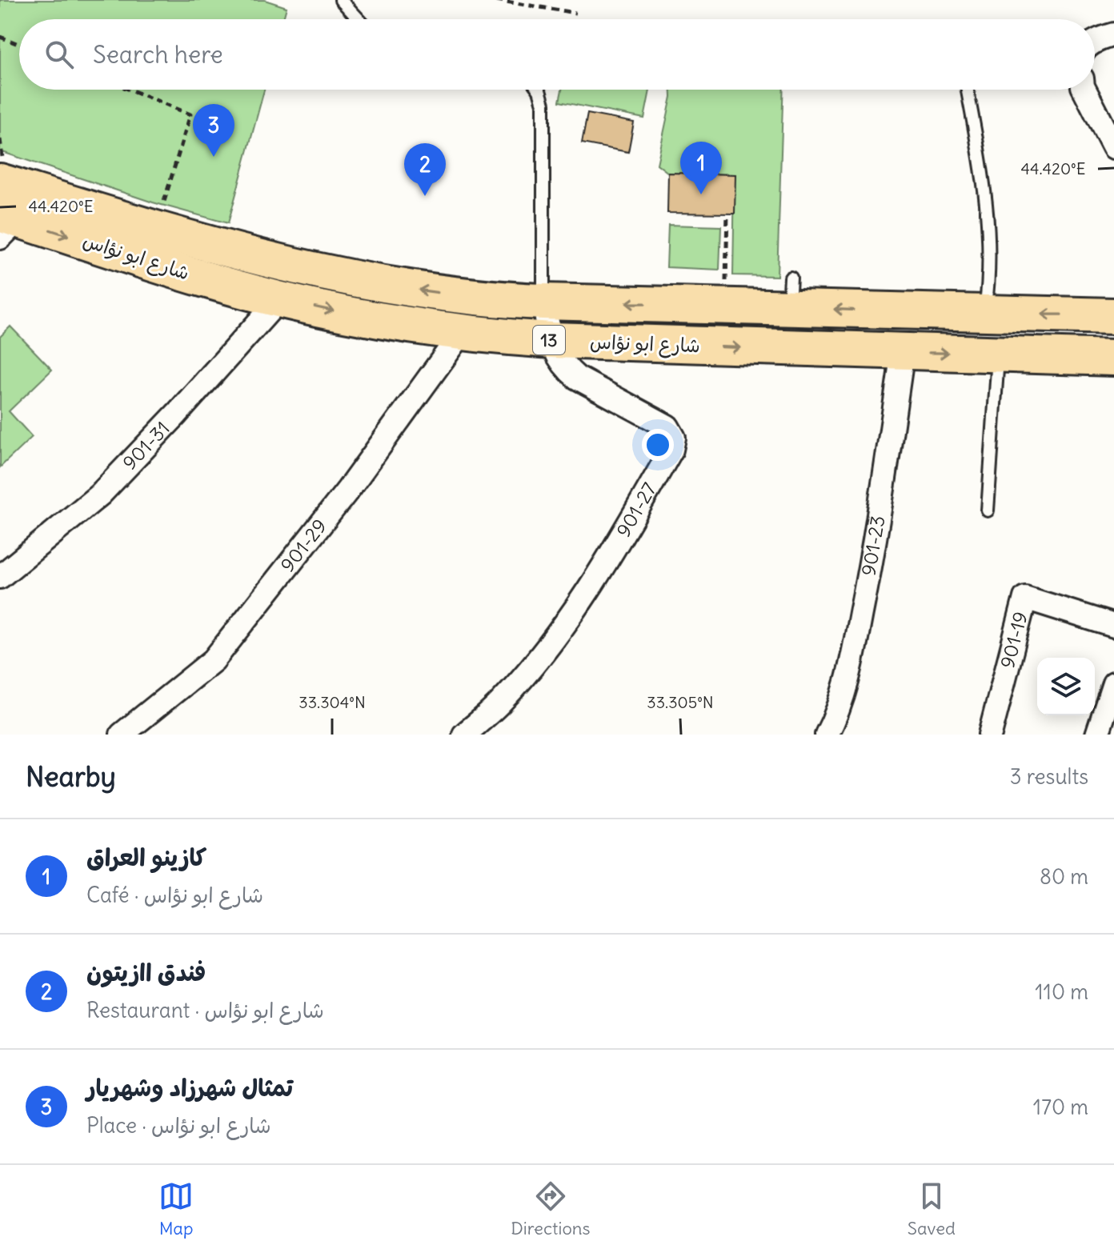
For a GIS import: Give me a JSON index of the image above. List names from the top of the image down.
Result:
{
  "streets": {
    "main road": ["شارع ابو نؤاس", "13"],
    "street": [
      "901-31",
      "901-27",
      "901-29",
      "901-23",
      "901-19"
    ]
  },
  "crossings": [
    ["شارع ابو نؤاس", "901-31"],
    ["شارع ابو نؤاس", "901-27"],
    ["شارع ابو نؤاس", "901-29"],
    ["شارع ابو نؤاس", "901-23"]
  ],
  "page": {
    "search": "Search here",
    "pins": ["3", "1", "2"],
    "heading": ["Nearby", "3 results"],
    "list": [
      {
        "mark": "1",
        "name": "كازينو العراق",
        "note": "Café · شارع ابو نؤاس",
        "value": "80 m"
      },
      {
        "mark": "2",
        "name": "فندق اازيتون",
        "note": "Restaurant · شارع ابو نؤاس",
        "value": "110 m"
      },
      {
        "mark": "3",
        "name": "تمثال شهرزاد وشهريار",
        "note": "Place · شارع ابو نؤاس",
        "value": "170 m"
      }
    ],
    "nav": ["Map", "Directions", "Saved"]
  },
  "coordinates": ["44.420°E", "33.304°N", "33.305°N"]
}
